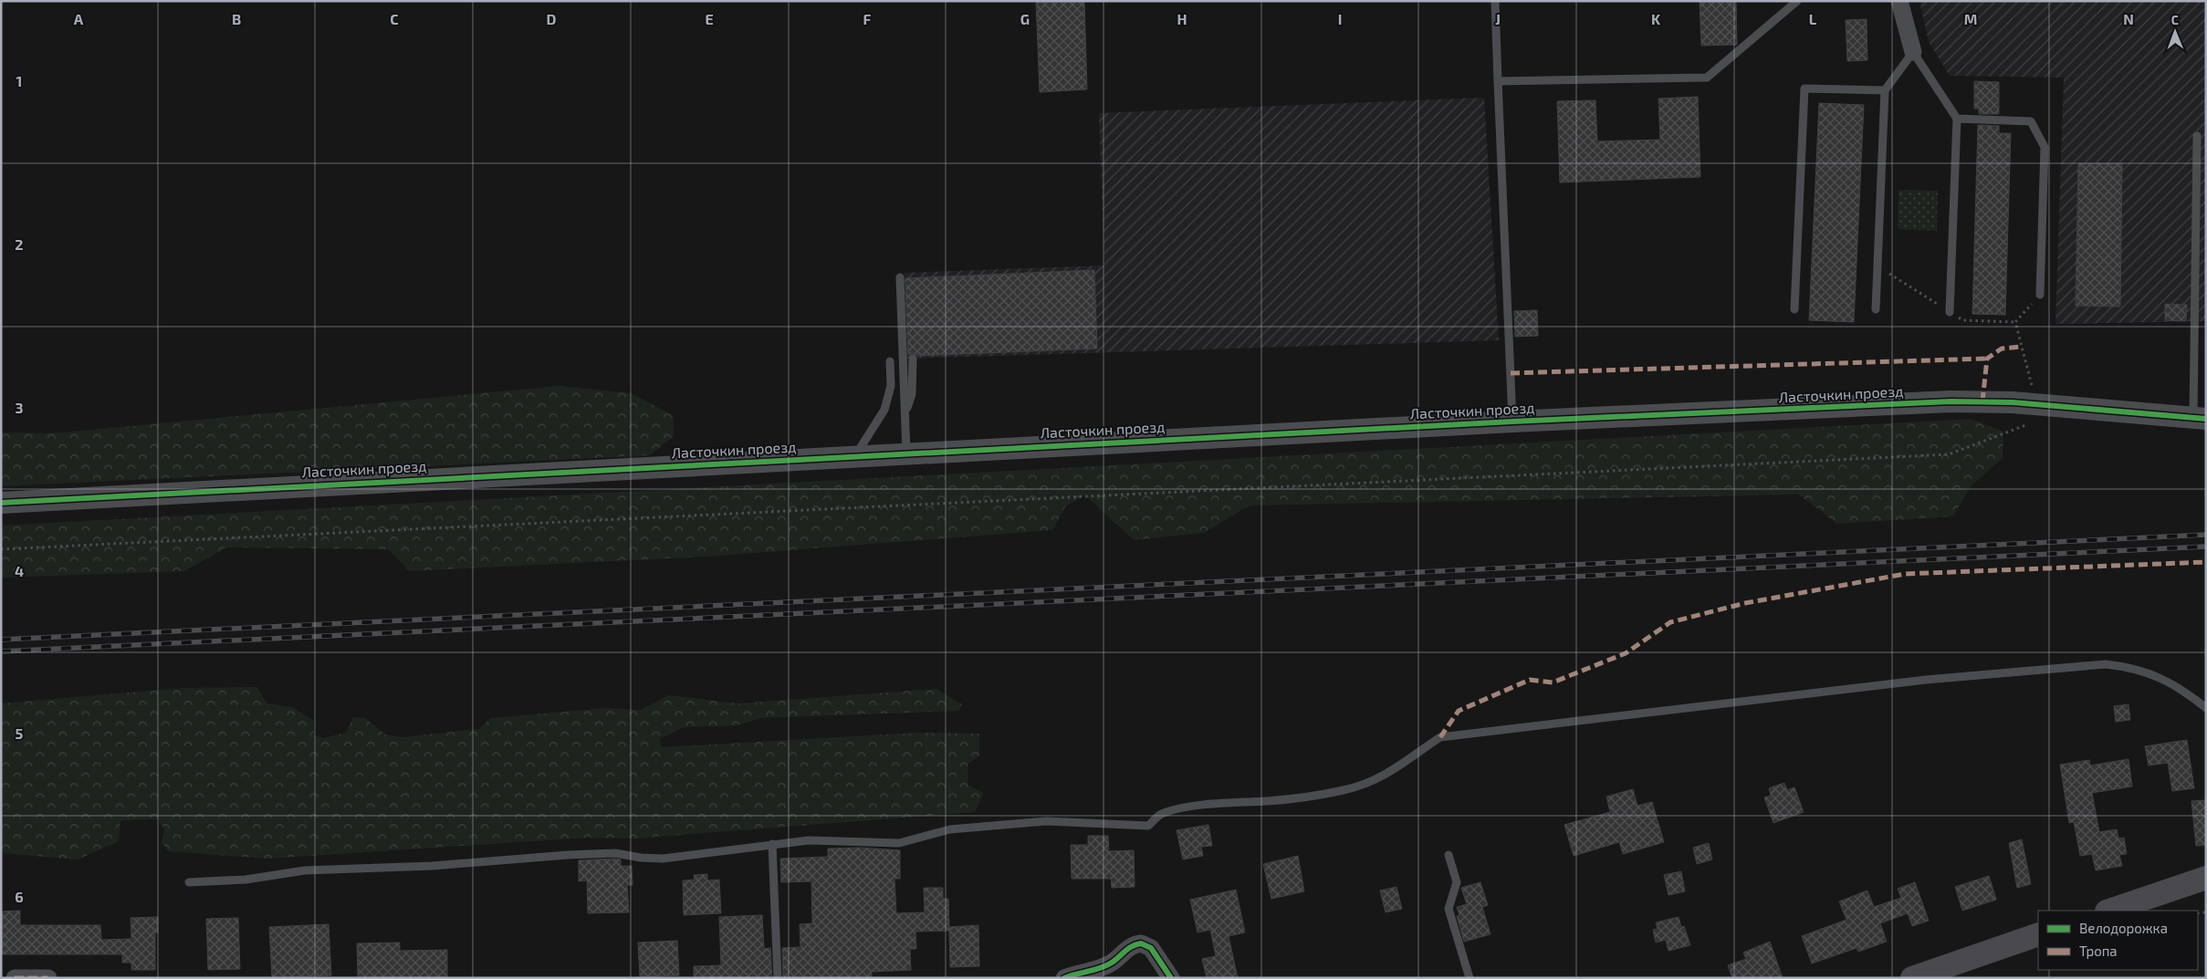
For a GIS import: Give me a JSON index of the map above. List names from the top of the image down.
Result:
{
  "streets": {
    "street": ["Ласточкин проезд"]
  },
  "legend": ["Велодорожка", "Тропа"],
  "north": "top",
  "grid": {
    "columns": [
      "A",
      "B",
      "C",
      "D",
      "E",
      "F",
      "G",
      "H",
      "I",
      "J",
      "K",
      "L",
      "M",
      "N"
    ],
    "rows": [
      "1",
      "2",
      "3",
      "4",
      "5",
      "6"
    ]
  }
}
